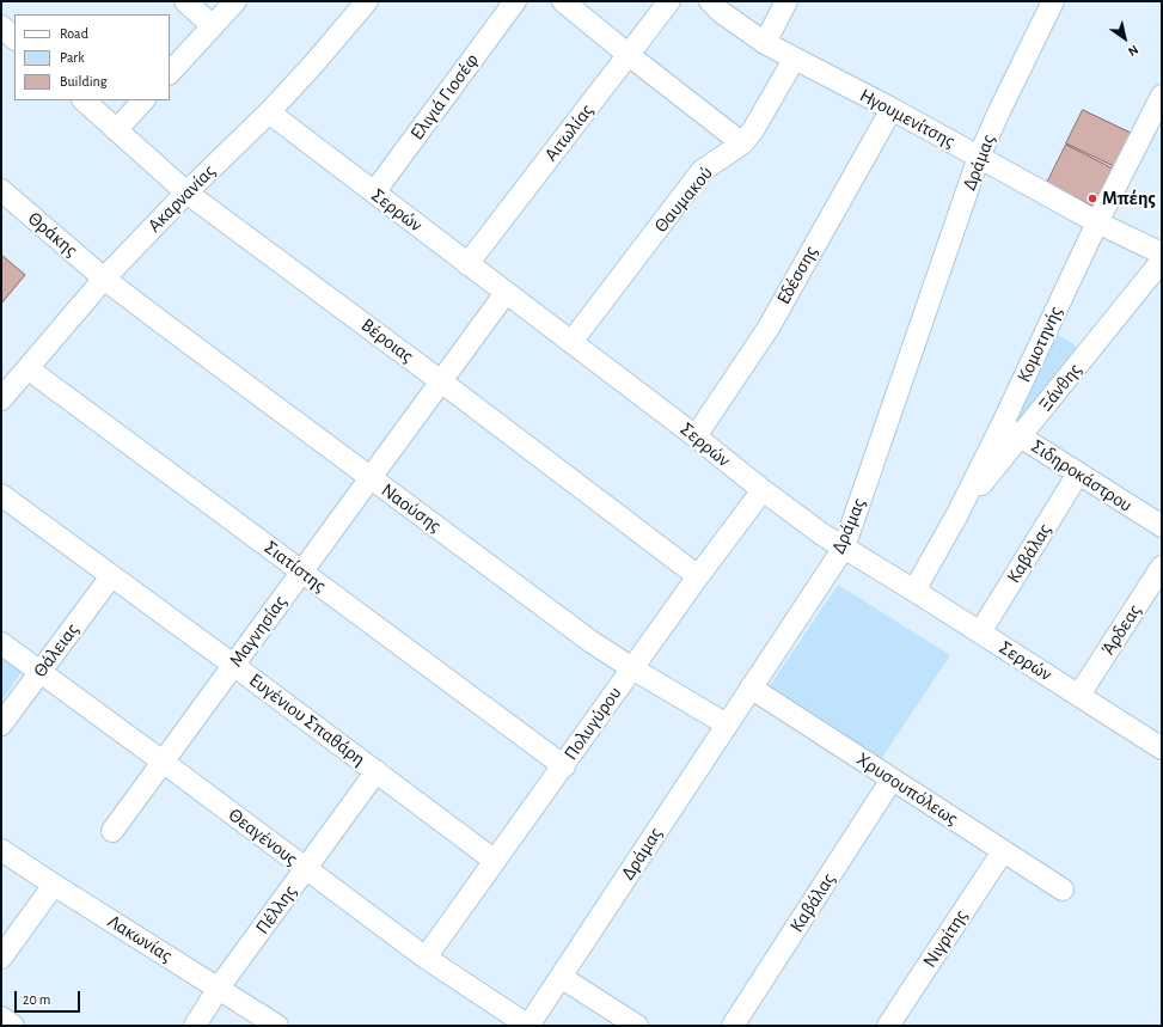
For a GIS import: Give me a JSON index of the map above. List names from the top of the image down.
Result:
{
  "streets": {
    "street": [
      "Ελιγιά Γιοσέφ",
      "Ηγουμενίτσης",
      "Αιτωλίας",
      "Δράμας",
      "Ακαρνανίας",
      "Θαυμακού",
      "Σερρών",
      "Θράκης",
      "Εδέσσης",
      "Βέροιας",
      "Κομοτηνής",
      "Ξάνθης",
      "Σιδηροκάστρου",
      "Ναούσης",
      "Καβάλας",
      "Σιατίστης",
      "Άρδεας",
      "Μαγνησίας",
      "Θάλειας",
      "Ευγένιου Σπαθάρη",
      "Πολυγύρου",
      "Χρυσουπόλεως",
      "Θεαγένους",
      "Πέλλης",
      "Λακωνίας",
      "Νιγρίτης"
    ]
  },
  "crossings": [
    ["Ελιγιά Γιοσέφ", "Σερρών"],
    ["Ηγουμενίτσης", "Δράμας"],
    ["Ηγουμενίτσης", "Θαυμακού"],
    ["Ηγουμενίτσης", "Εδέσσης"],
    ["Ηγουμενίτσης", "Κομοτηνής"],
    ["Αιτωλίας", "Σερρών"],
    ["Δράμας", "Σερρών"],
    ["Δράμας", "Ναούσης"],
    ["Δράμας", "Χρυσουπόλεως"],
    ["Δράμας", "Θεαγένους"],
    ["Ακαρνανίας", "Σερρών"],
    ["Ακαρνανίας", "Θράκης"],
    ["Ακαρνανίας", "Βέροιας"],
    ["Ακαρνανίας", "Ναούσης"],
    ["Ακαρνανίας", "Σιατίστης"],
    ["Θαυμακού", "Σερρών"],
    ["Σερρών", "Εδέσσης"],
    ["Σερρών", "Κομοτηνής"],
    ["Σερρών", "Καβάλας"],
    ["Σερρών", "Άρδεας"],
    ["Σερρών", "Μαγνησίας"],
    ["Σερρών", "Πολυγύρου"],
    ["Θράκης", "Ναούσης"],
    ["Βέροιας", "Μαγνησίας"],
    ["Βέροιας", "Πολυγύρου"],
    ["Κομοτηνής", "Ξάνθης"],
    ["Κομοτηνής", "Σιδηροκάστρου"],
    ["Ξάνθης", "Σιδηροκάστρου"],
    ["Σιδηροκάστρου", "Καβάλας"],
    ["Ναούσης", "Μαγνησίας"],
    ["Ναούσης", "Πολυγύρου"],
    ["Καβάλας", "Χρυσουπόλεως"],
    ["Σιατίστης", "Μαγνησίας"],
    ["Σιατίστης", "Πολυγύρου"],
    ["Μαγνησίας", "Ευγένιου Σπαθάρη"],
    ["Μαγνησίας", "Θεαγένους"],
    ["Θάλειας", "Ευγένιου Σπαθάρη"],
    ["Θάλειας", "Θεαγένους"],
    ["Ευγένιου Σπαθάρη", "Πολυγύρου"],
    ["Ευγένιου Σπαθάρη", "Πέλλης"],
    ["Πολυγύρου", "Θεαγένους"],
    ["Χρυσουπόλεως", "Νιγρίτης"],
    ["Θεαγένους", "Πέλλης"],
    ["Πέλλης", "Λακωνίας"]
  ],
  "places": ["Μπέης"],
  "legend": ["Road", "Park", "Building"],
  "scale_bar": "20 m",
  "north": "bottom right"
}
